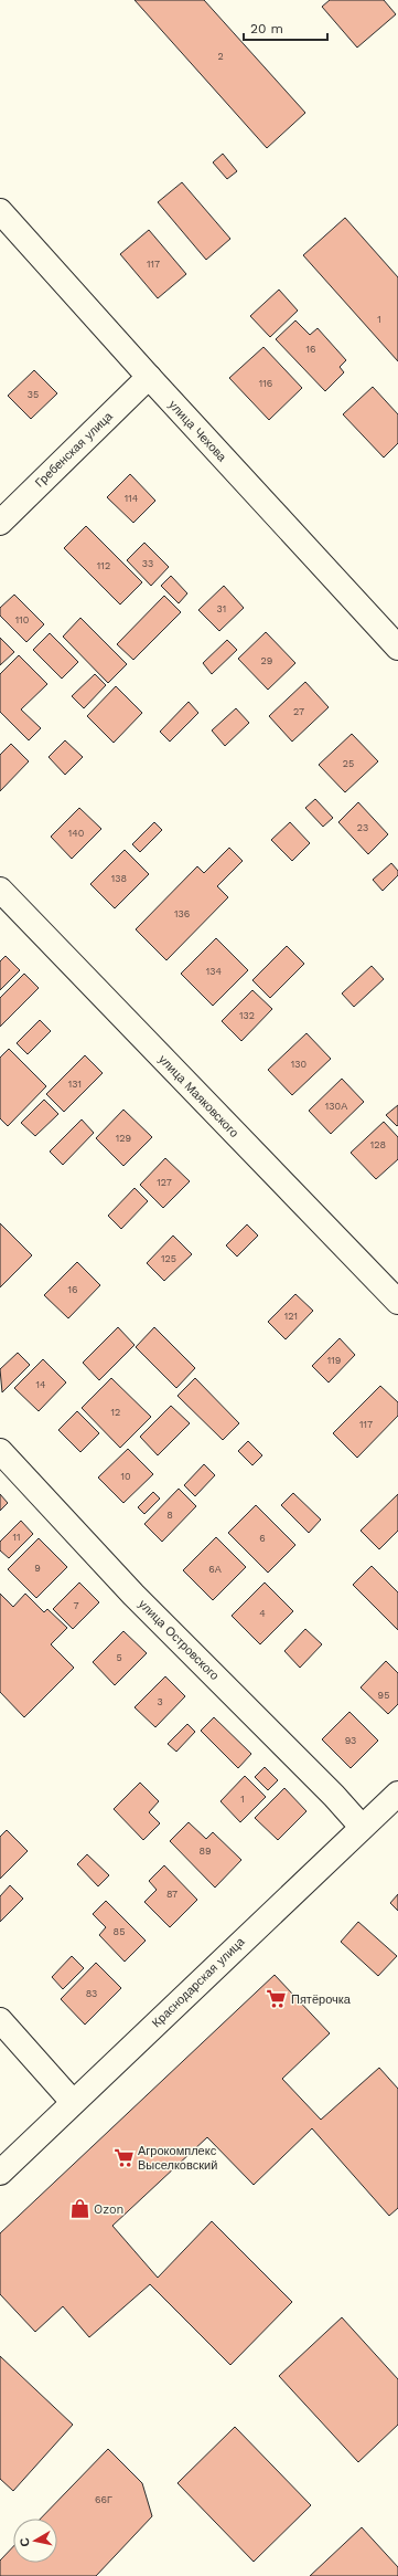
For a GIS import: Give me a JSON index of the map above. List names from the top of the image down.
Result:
{
  "streets": {
    "street": [
      "улица Чехова",
      "Гребенская улица",
      "улица Маяковского",
      "улица Островского",
      "Краснодарская улица"
    ]
  },
  "crossings": [
    ["улица Чехова", "Гребенская улица"],
    ["улица Островского", "Краснодарская улица"]
  ],
  "places": {
    "supermarket": ["Пятёрочка", "Агрокомплекс Выселковский"],
    "shop": ["Ozon"]
  },
  "house_numbers": [
    "2",
    "117",
    "1",
    "16",
    "116",
    "35",
    "114",
    "33",
    "112",
    "31",
    "110",
    "29",
    "27",
    "25",
    "23",
    "140",
    "138",
    "136",
    "134",
    "132",
    "130",
    "131",
    "130А",
    "129",
    "128",
    "127",
    "125",
    "16",
    "121",
    "119",
    "14",
    "12",
    "117",
    "10",
    "8",
    "11",
    "6",
    "9",
    "6А",
    "7",
    "4",
    "5",
    "95",
    "3",
    "93",
    "1",
    "89",
    "87",
    "85",
    "83",
    "66Г"
  ],
  "scale_bar": "20 m",
  "north": "left"
}
